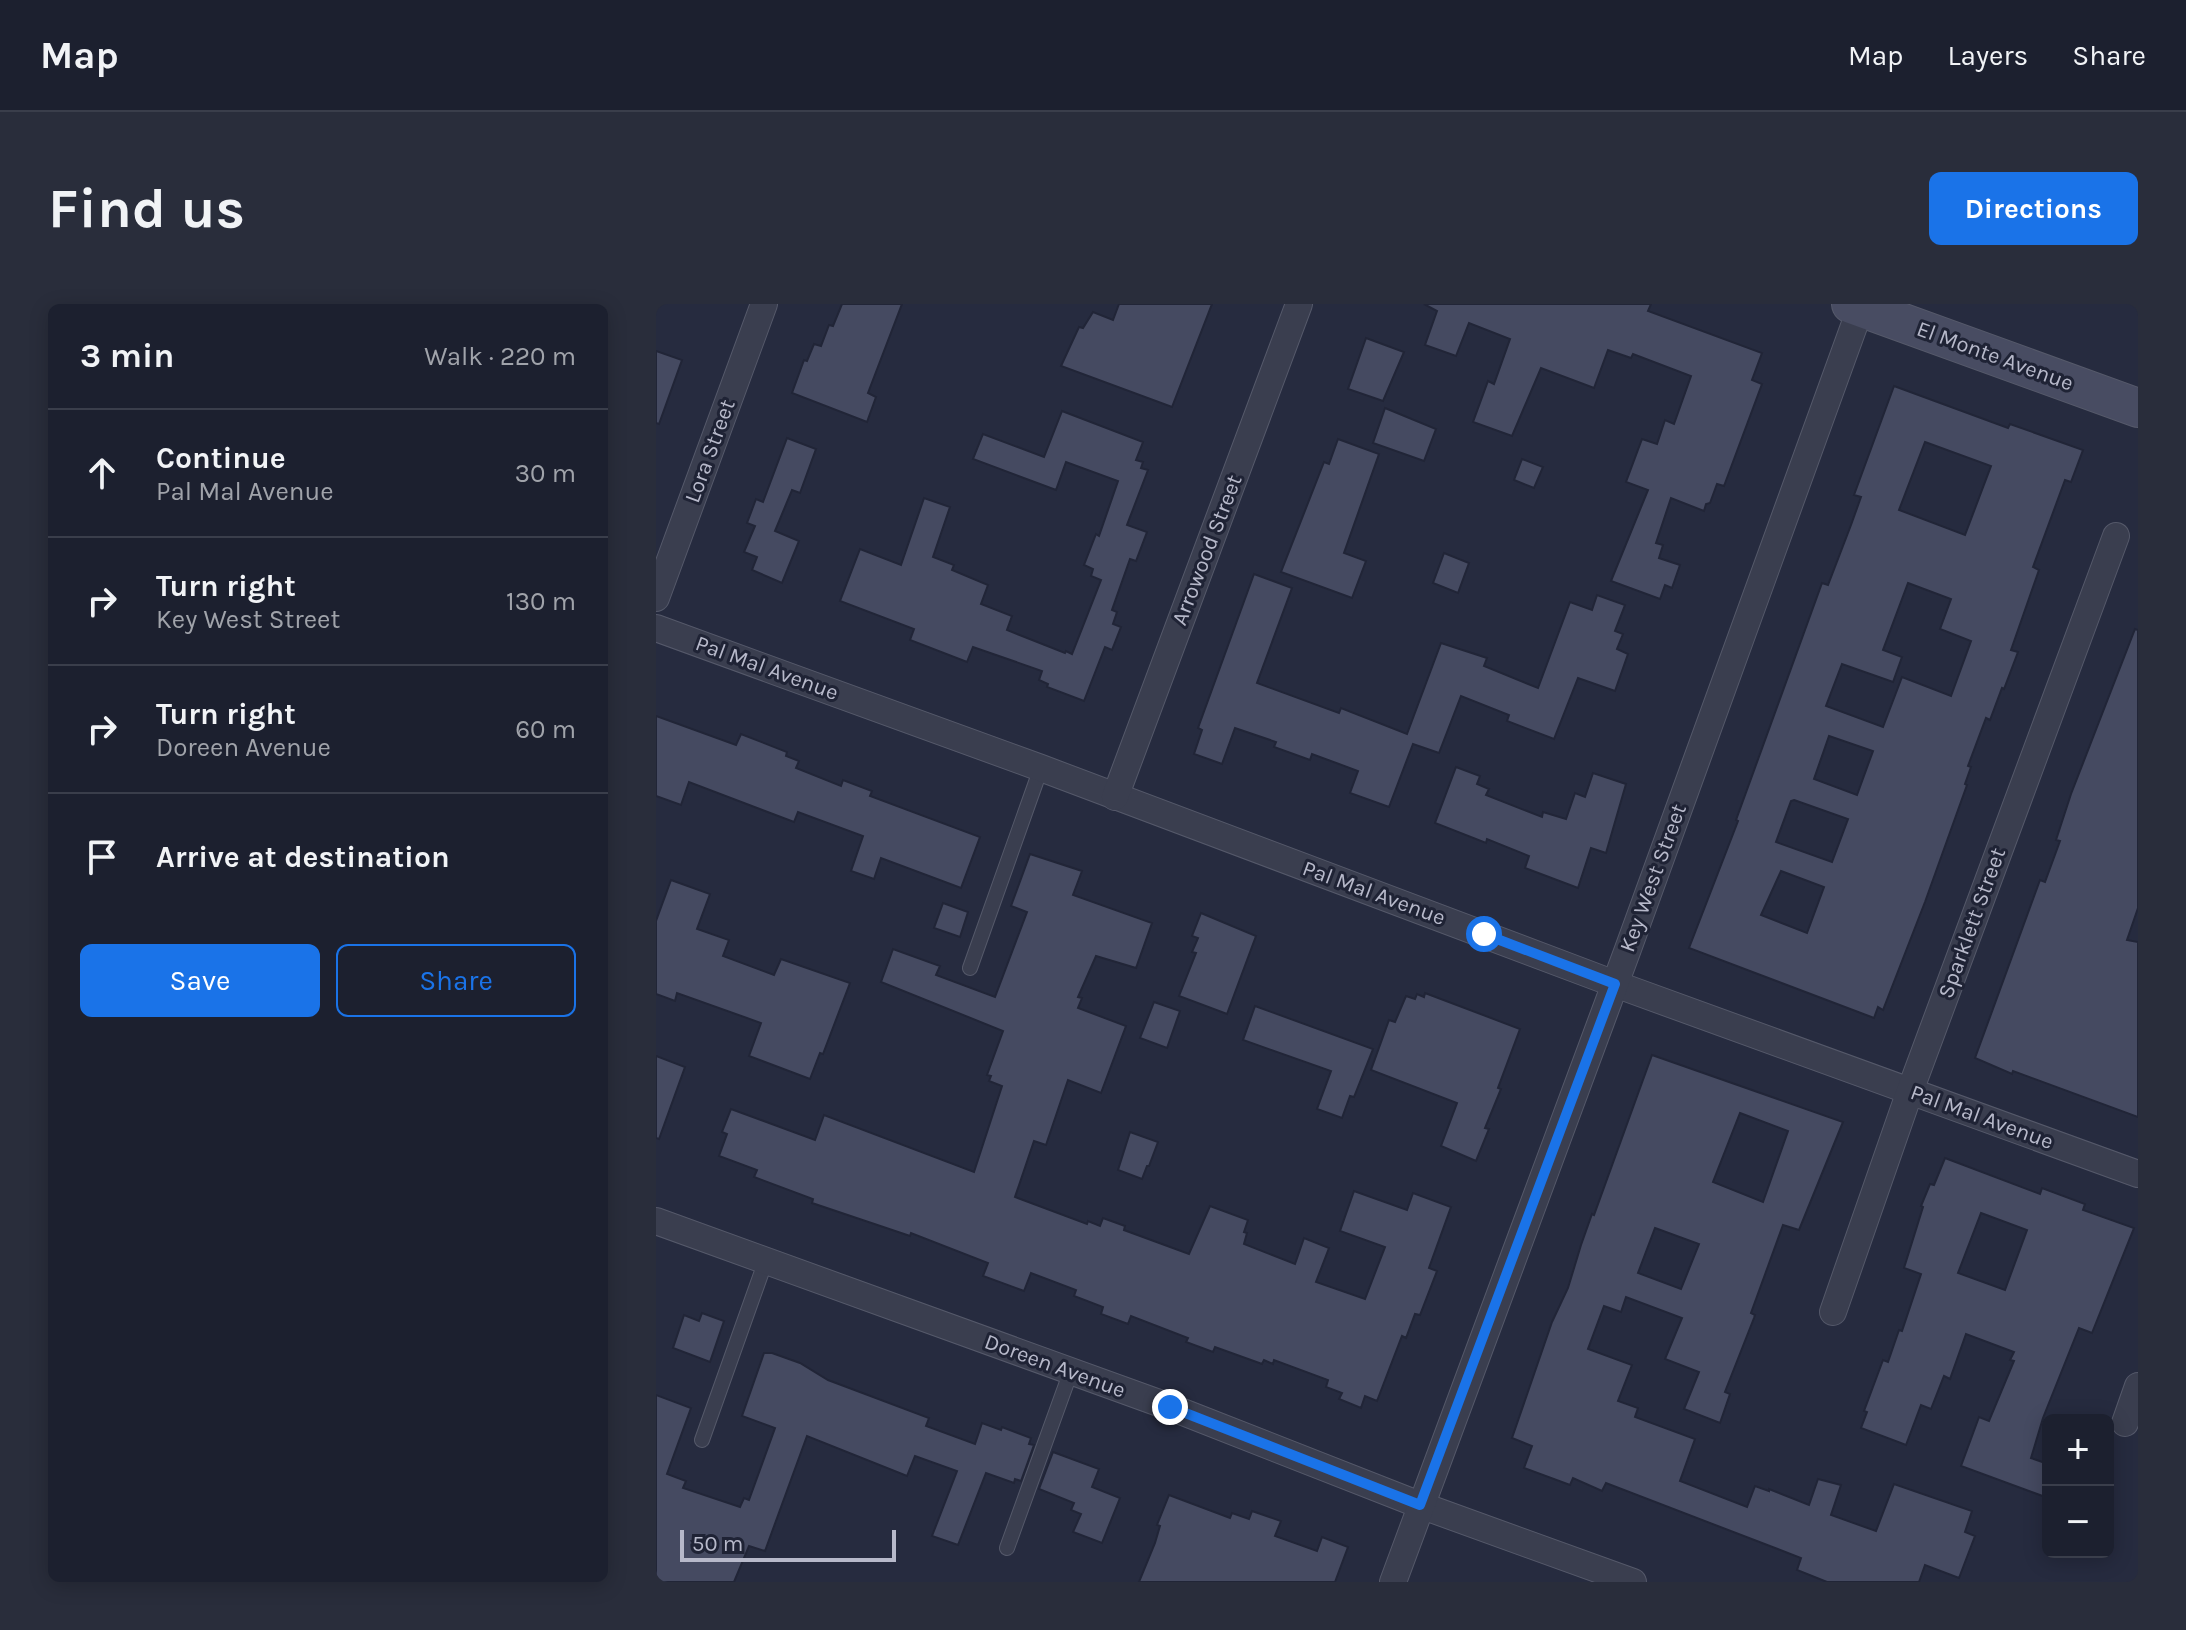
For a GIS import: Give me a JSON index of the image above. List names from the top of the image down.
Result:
{
  "streets": {
    "street": [
      "El Monte Avenue",
      "Lora Street",
      "Arrowood Street",
      "Pal Mal Avenue",
      "Key West Street",
      "Sparklett Street",
      "Doreen Avenue"
    ]
  },
  "crossings": [
    ["El Monte Avenue", "Key West Street"],
    ["Arrowood Street", "Pal Mal Avenue"],
    ["Pal Mal Avenue", "Key West Street"],
    ["Pal Mal Avenue", "Sparklett Street"],
    ["Key West Street", "Doreen Avenue"]
  ],
  "scale_bar": "50 m",
  "page": {
    "header": "Map",
    "nav": ["Map", "Layers", "Share"],
    "buttons": [
      "Directions",
      ["Save", "Share"]
    ],
    "title": "Find us",
    "heading": ["3 min", "Walk · 220 m"],
    "list": [
      ["Continue", "Pal Mal Avenue", "30 m"],
      ["Turn right", "Key West Street", "130 m"],
      ["Turn right", "Doreen Avenue", "60 m"],
      "Arrive at destination"
    ],
    "map_buttons": ["+", "−"],
    "scale": "50 m"
  }
}
